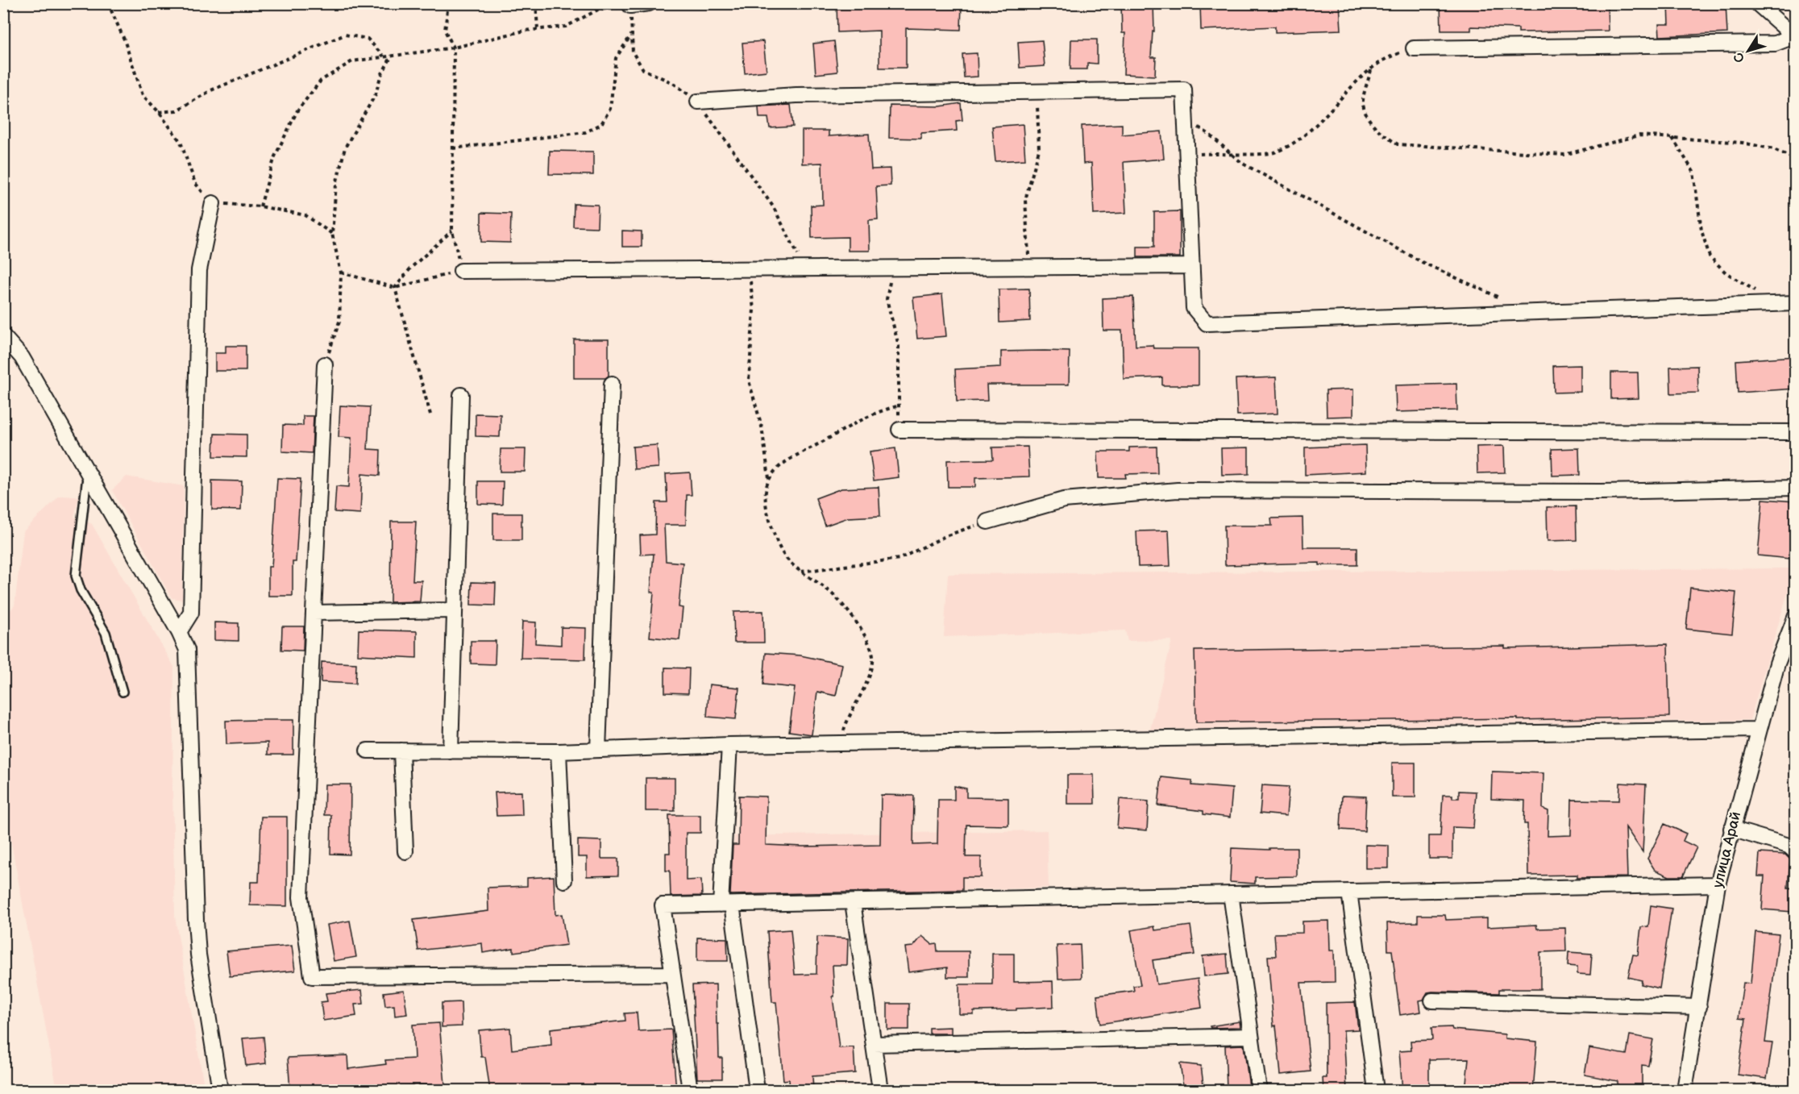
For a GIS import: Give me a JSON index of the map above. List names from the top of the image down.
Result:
{
  "streets": {
    "street": ["улица Арай"]
  },
  "north": "bottom left"
}
